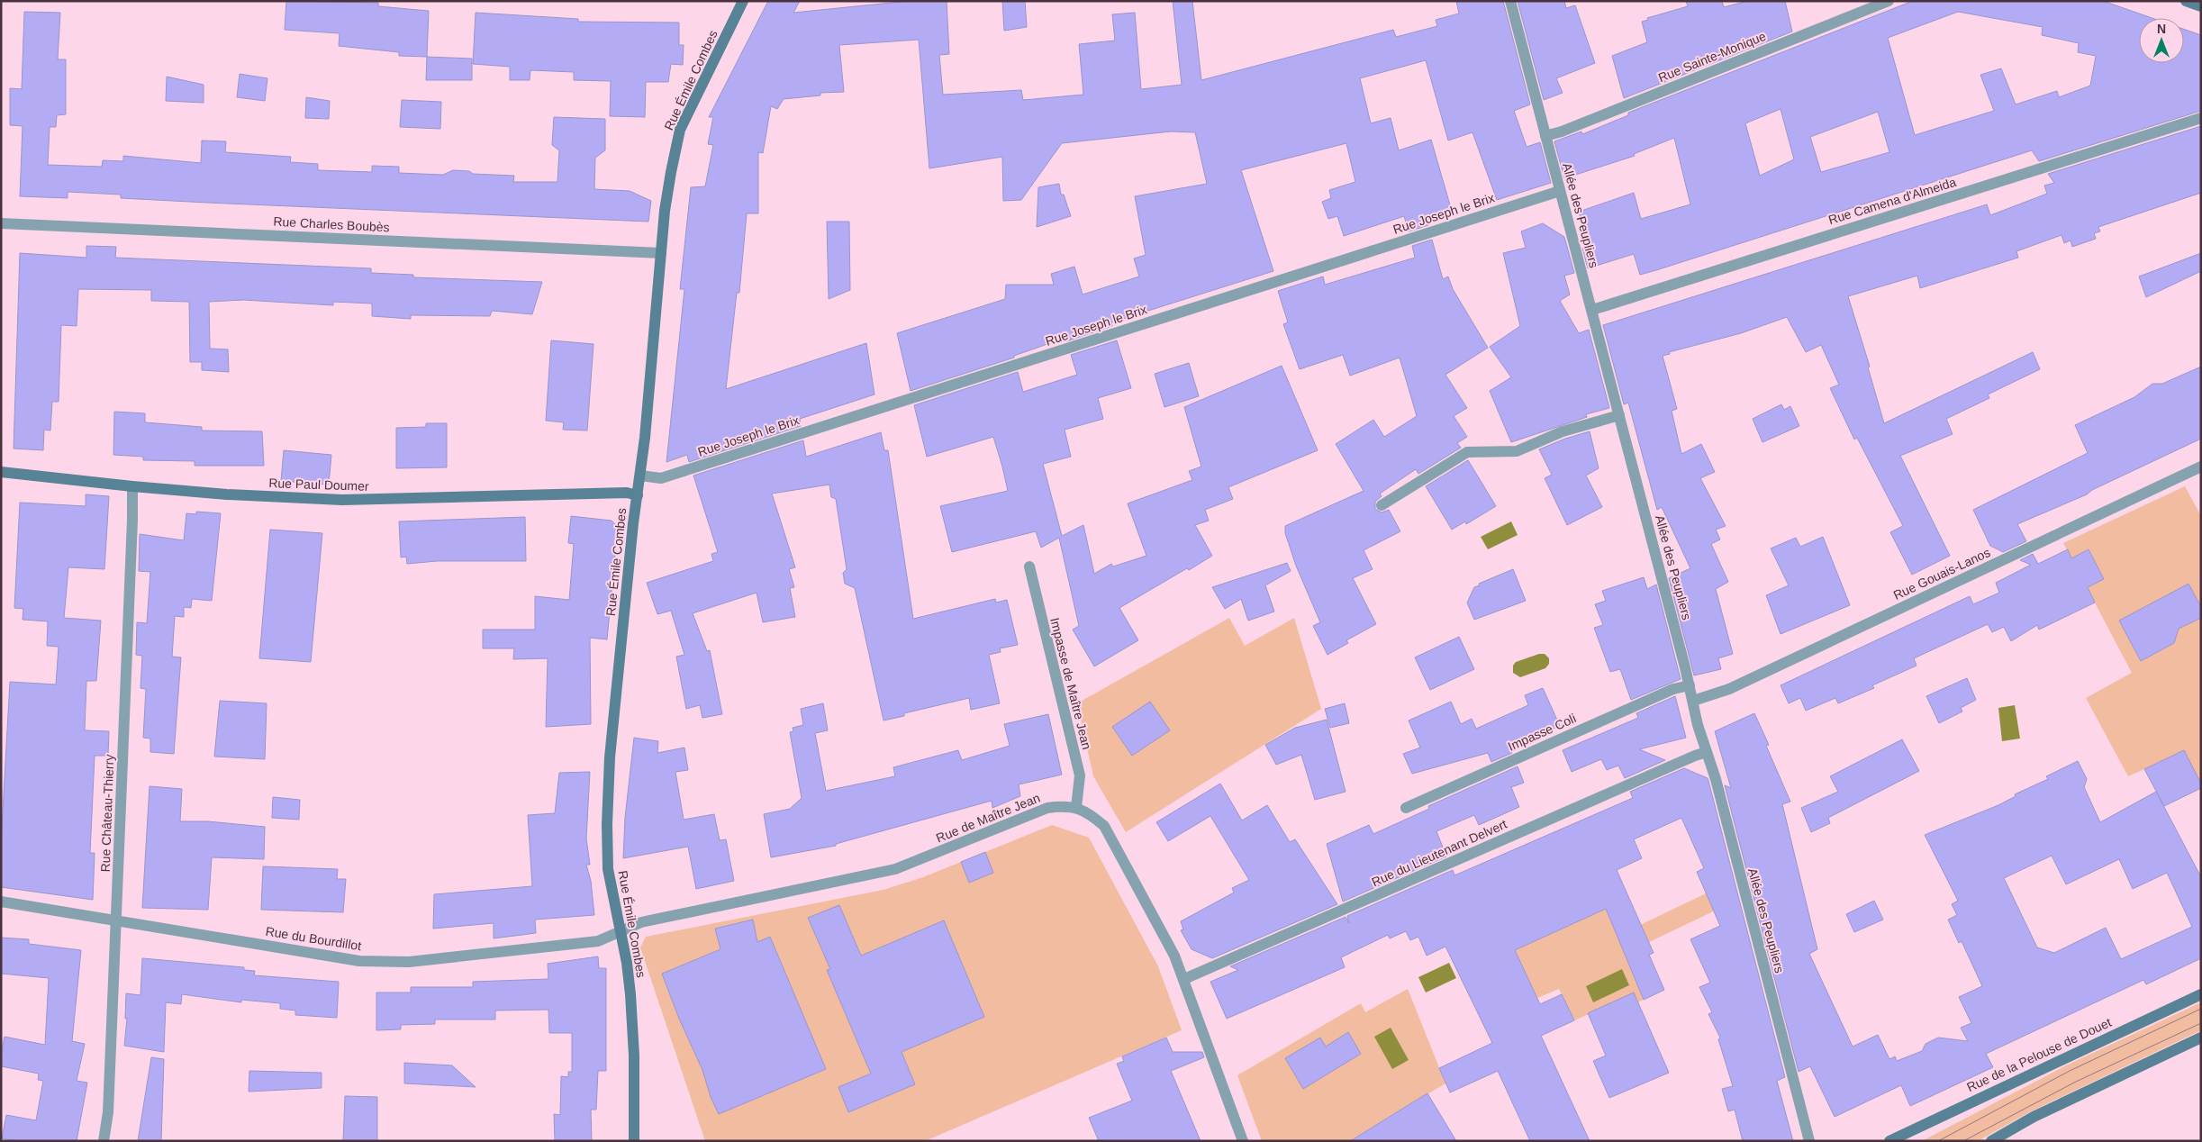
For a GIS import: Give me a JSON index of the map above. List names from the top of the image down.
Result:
{
  "streets": {
    "street": [
      "Rue Sainte-Monique",
      "Rue Émile Combes",
      "Rue Camena d'Almeida",
      "Rue Joseph le Brix",
      "Allée des Peupliers",
      "Rue Charles Boubès",
      "Rue Paul Doumer",
      "Rue Gouais-Lanos",
      "Impasse de Maître Jean",
      "Impasse Coli",
      "Rue Château-Thierry",
      "Rue de Maître Jean",
      "Rue du Lieutenant Delvert",
      "Rue du Bourdillot",
      "Rue de la Pelouse de Douet"
    ]
  },
  "crossings": [
    ["Rue Sainte-Monique", "Allée des Peupliers"],
    ["Rue Émile Combes", "Rue Joseph le Brix"],
    ["Rue Émile Combes", "Rue Charles Boubès"],
    ["Rue Émile Combes", "Rue Paul Doumer"],
    ["Rue Émile Combes", "Rue de Maître Jean"],
    ["Rue Émile Combes", "Rue du Bourdillot"],
    ["Rue Camena d'Almeida", "Allée des Peupliers"],
    ["Rue Joseph le Brix", "Allée des Peupliers"],
    ["Allée des Peupliers", "Rue Gouais-Lanos"],
    ["Allée des Peupliers", "Impasse Coli"],
    ["Allée des Peupliers", "Rue du Lieutenant Delvert"],
    ["Rue Paul Doumer", "Rue Château-Thierry"],
    ["Impasse de Maître Jean", "Rue de Maître Jean"],
    ["Rue Château-Thierry", "Rue du Bourdillot"],
    ["Rue de Maître Jean", "Rue du Bourdillot"]
  ],
  "north": "top"
}
